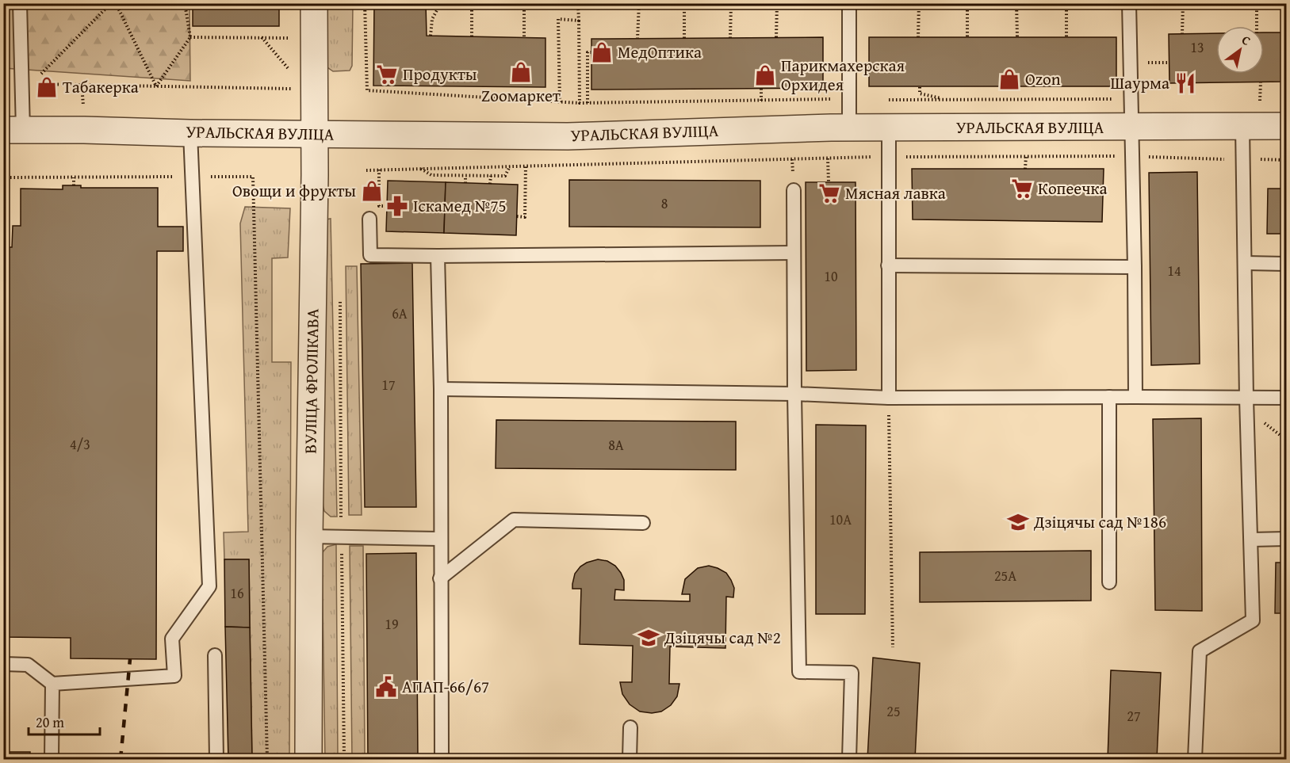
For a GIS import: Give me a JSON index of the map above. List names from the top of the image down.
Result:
{
  "streets": {
    "street": ["УРАЛЬСКАЯ ВУЛІЦА", "ВУЛІЦА ФРОЛІКАВА"]
  },
  "crossings": [
    ["УРАЛЬСКАЯ ВУЛІЦА", "ВУЛІЦА ФРОЛІКАВА"]
  ],
  "places": {
    "shop": [
      "МедОптика",
      "Zooмаркет",
      "Парикмахерская Орхидея",
      "Ozon",
      "Табакерка",
      "Овощи и фрукты"
    ],
    "supermarket": ["Продукты", "Копеечка", "Мясная лавка"],
    "restaurant": ["Шаурма"],
    "pharmacy": ["Іскамед №75"],
    "school or university": ["Дзіцячы сад №186", "Дзіцячы сад №2"],
    "public building": ["АПАП-66/67"]
  },
  "house_numbers": [
    "13",
    "8",
    "14",
    "10",
    "6А",
    "17",
    "4/3",
    "8А",
    "10А",
    "25А",
    "16",
    "19",
    "25",
    "27"
  ],
  "scale_bar": "20 m",
  "north": "top right"
}
